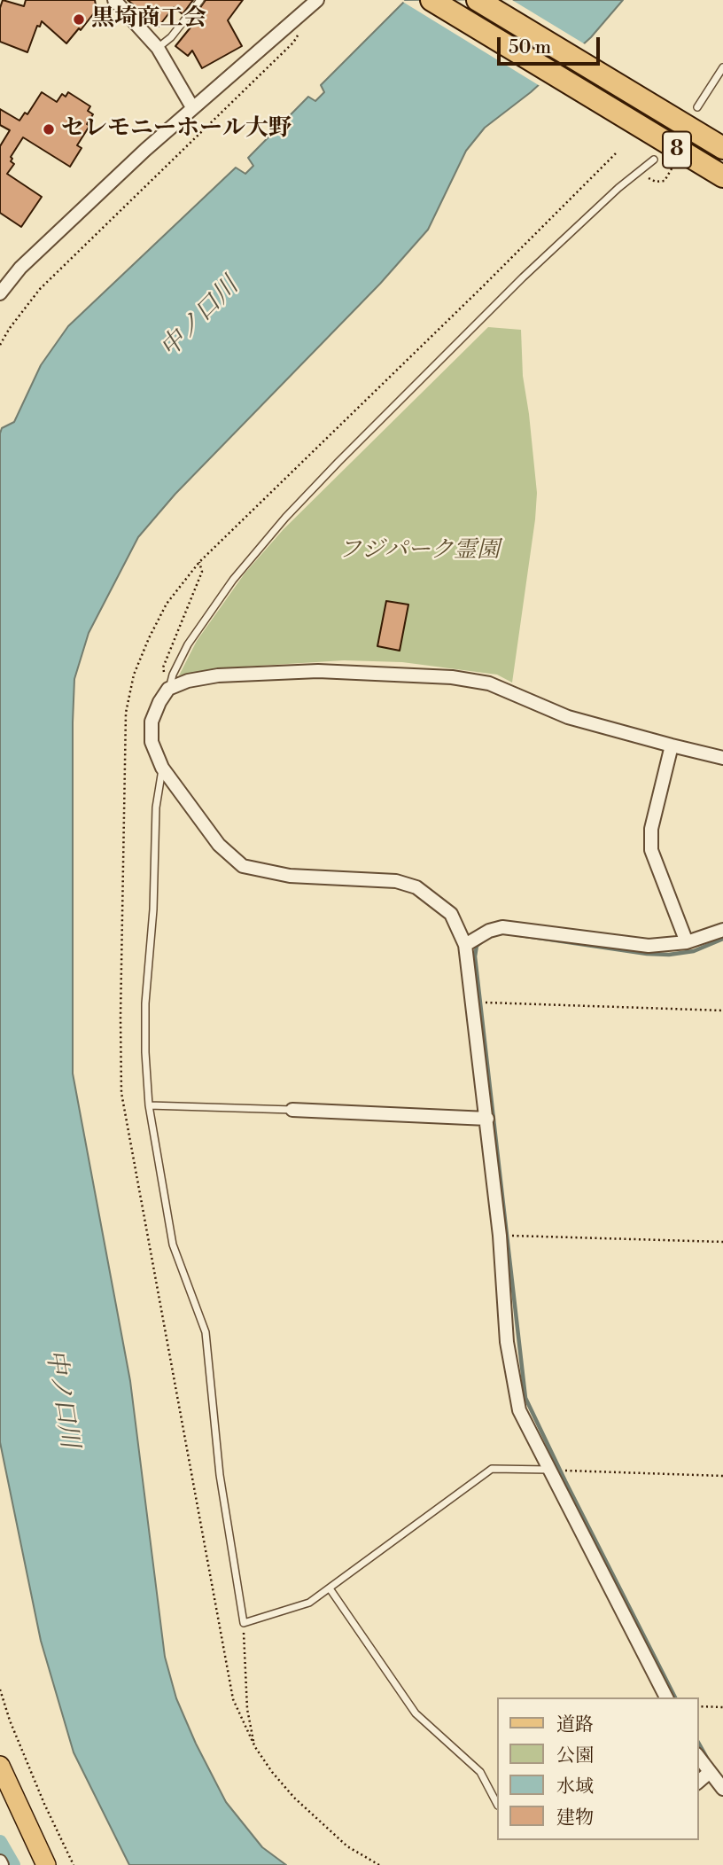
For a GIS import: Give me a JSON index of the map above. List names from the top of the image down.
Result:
{
  "streets": {
    "highway": ["8"]
  },
  "water": ["中ノ口川"],
  "parks": ["フジパーク霊園"],
  "places": ["黒埼商工会", "セレモニーホール大野"],
  "legend": [
    "道路",
    "公園",
    "水域",
    "建物"
  ],
  "scale_bar": "50 m"
}
